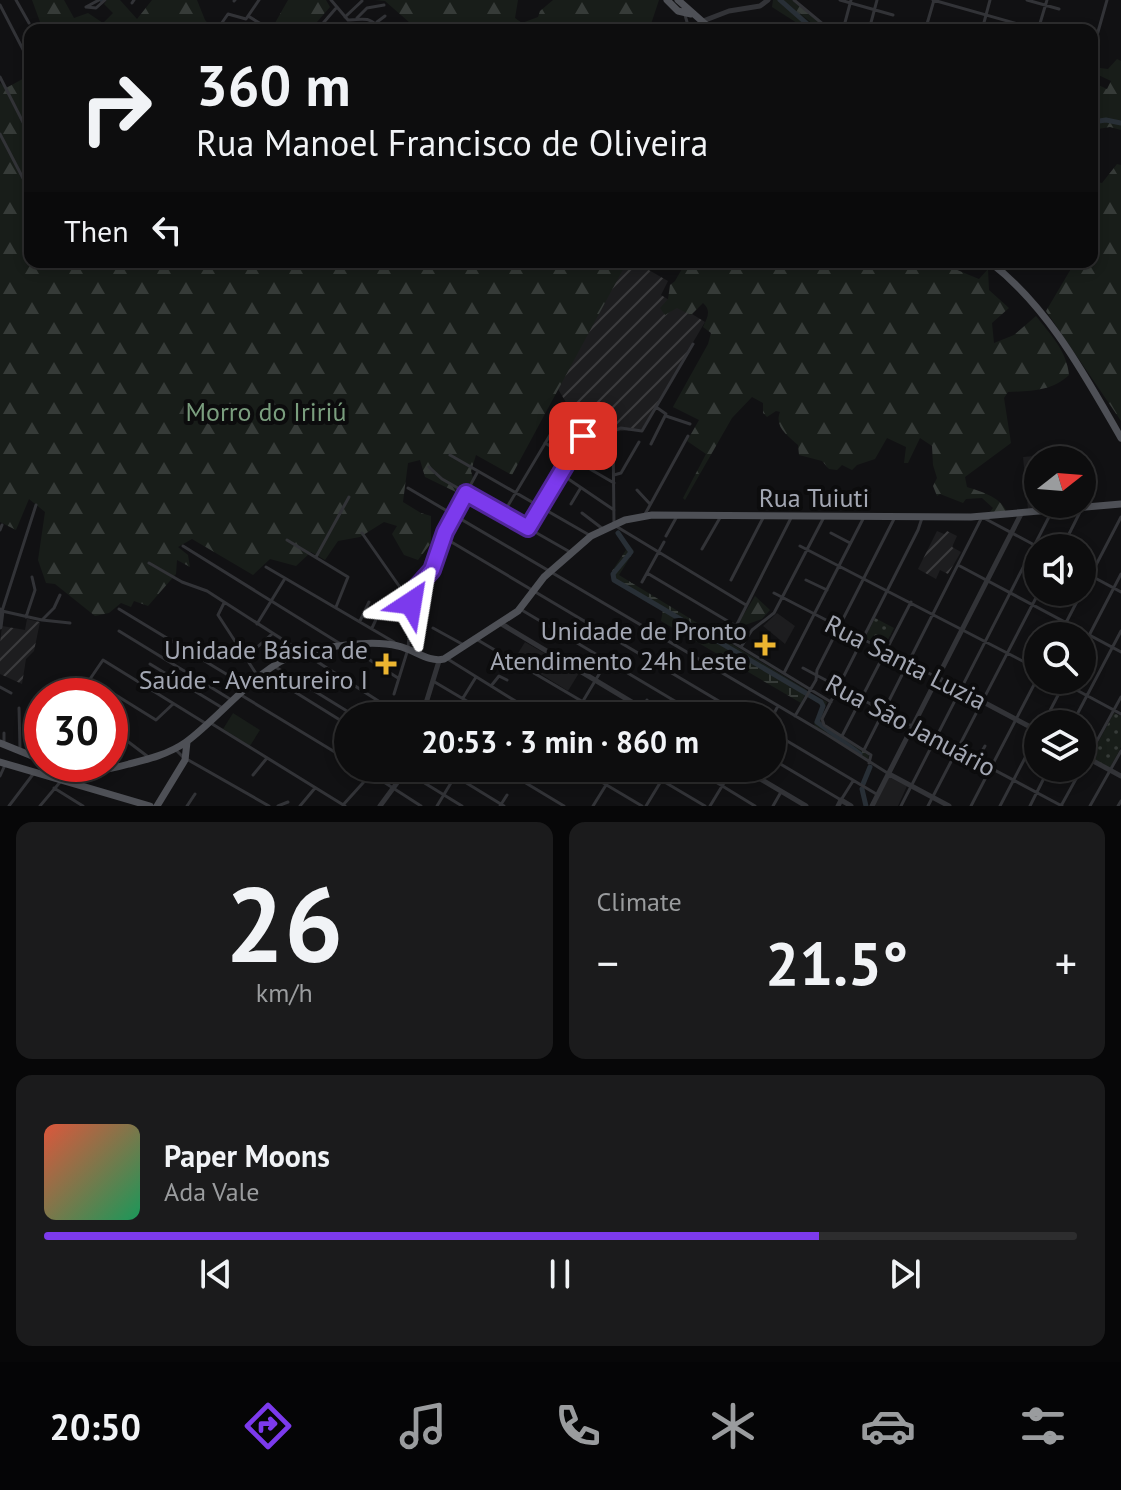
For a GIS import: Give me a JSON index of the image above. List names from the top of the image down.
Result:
{
  "streets": {
    "main road": ["Rua Tuiuti"],
    "street": ["Rua Santa Luzia", "Rua São Januário"]
  },
  "parks": ["Morro do Iririú"],
  "places": {
    "health": ["Unidade de Pronto Atendimento 24h Leste", "Unidade Básica de Saúde - Aventureiro I"]
  },
  "north": "right",
  "page": {
    "turn": ["360 m", "Rua Manoel Francisco de Oliveira"],
    "then": "Then",
    "limit": "30",
    "trip": "20:53 · 3 min · 860 m",
    "tile": [
      ["26", "km/h"],
      "Climate"
    ],
    "heat": ["−", "21.5°", "+"],
    "song": ["Paper Moons", "Ada Vale"],
    "tabs": "20:50"
  }
}
